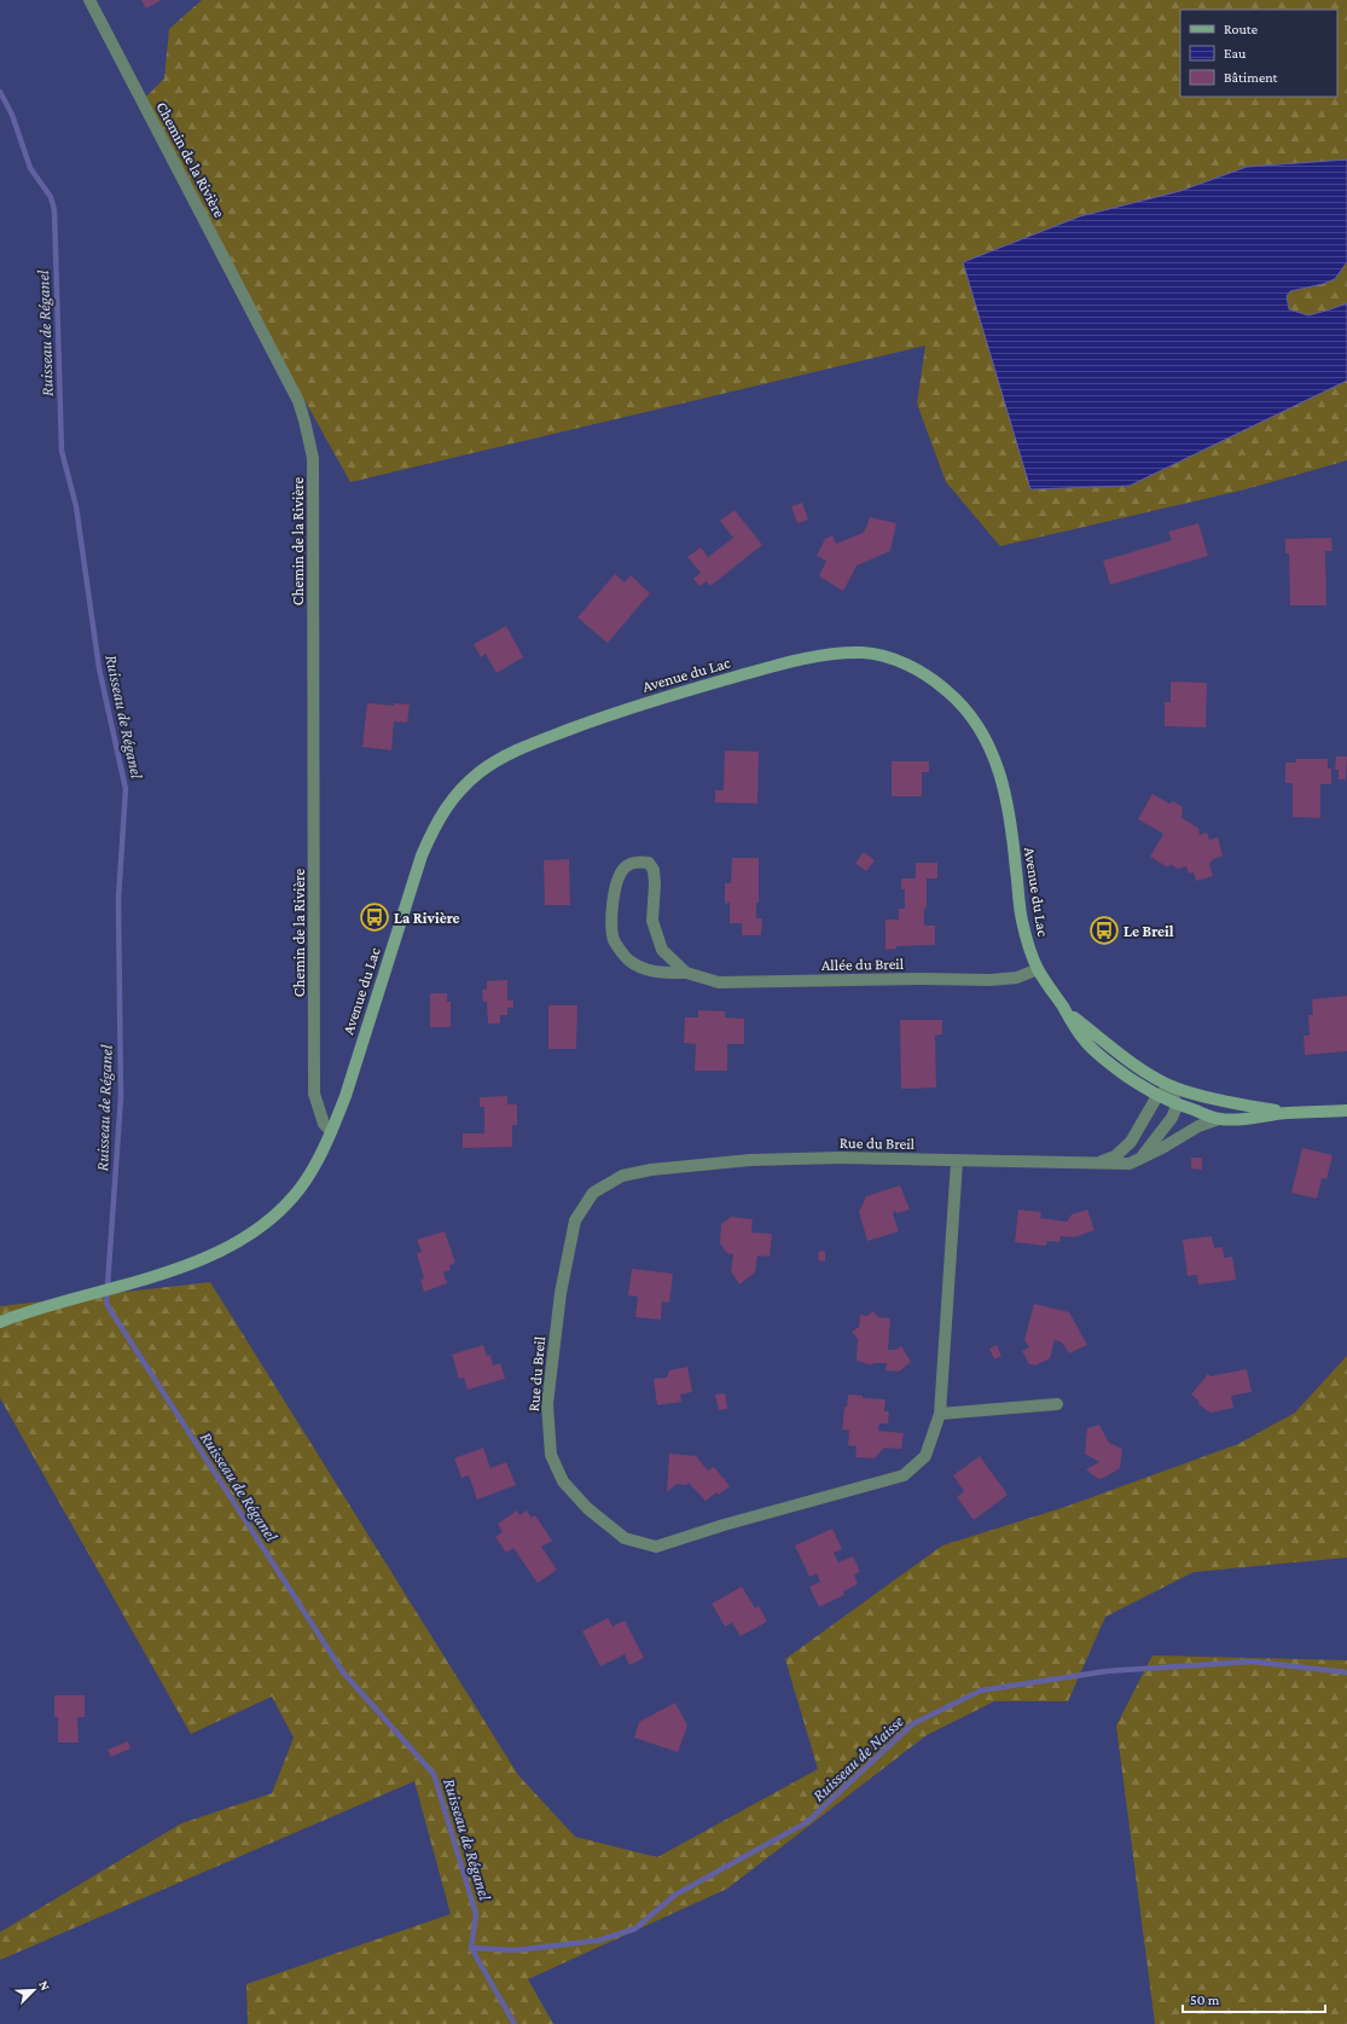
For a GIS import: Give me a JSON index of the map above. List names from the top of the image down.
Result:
{
  "streets": {
    "street": [
      "Chemin de la Rivière",
      "Avenue du Lac",
      "Allée du Breil",
      "Rue du Breil"
    ]
  },
  "crossings": [
    ["Chemin de la Rivière", "Avenue du Lac"],
    ["Avenue du Lac", "Allée du Breil"],
    ["Avenue du Lac", "Rue du Breil"]
  ],
  "water": ["Ruisseau de Réganel", "Ruisseau de Naisse"],
  "places": {
    "bus stop": ["La Rivière", "Le Breil"]
  },
  "legend": ["Route", "Eau", "Bâtiment"],
  "scale_bar": "50 m",
  "north": "top right"
}
